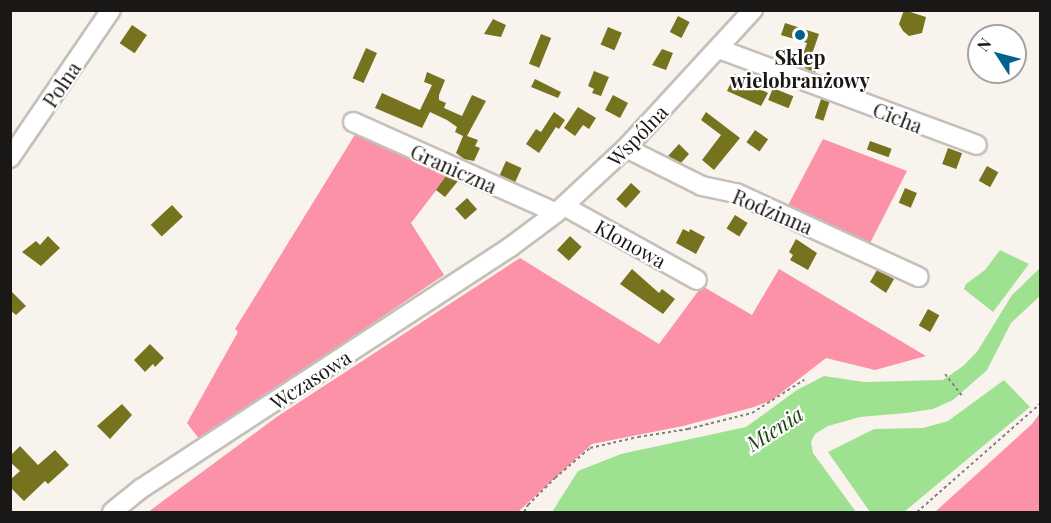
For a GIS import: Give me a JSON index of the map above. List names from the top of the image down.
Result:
{
  "streets": {
    "street": [
      "Polna",
      "Cicha",
      "Wspólna",
      "Graniczna",
      "Rodzinna",
      "Klonowa",
      "Wczasowa"
    ]
  },
  "crossings": [
    ["Cicha", "Wspólna"],
    ["Wspólna", "Graniczna"],
    ["Wspólna", "Rodzinna"],
    ["Wspólna", "Klonowa"],
    ["Wspólna", "Wczasowa"],
    ["Graniczna", "Klonowa"]
  ],
  "water": ["Mienia"],
  "places": ["Sklep wielobranżowy"],
  "north": "top left"
}
